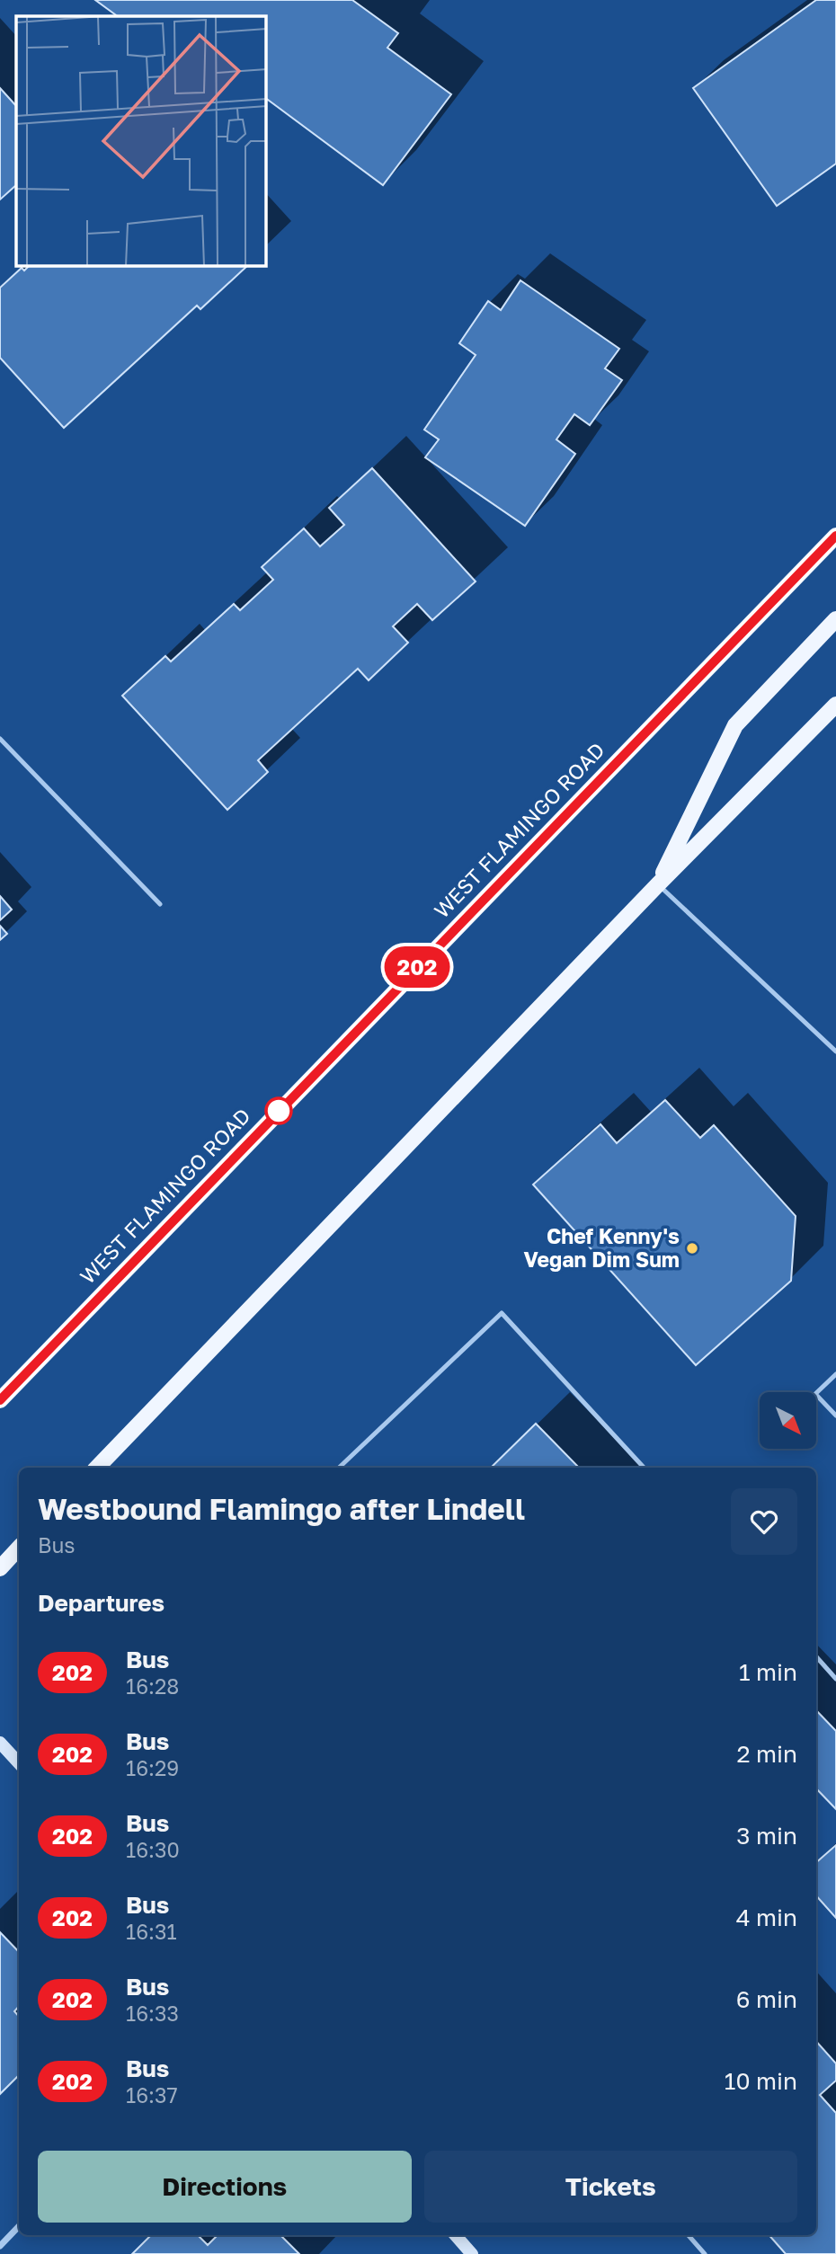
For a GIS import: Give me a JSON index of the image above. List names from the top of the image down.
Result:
{
  "streets": {
    "main road": ["WEST FLAMINGO ROAD"]
  },
  "places": ["Chef Kenny's Vegan Dim Sum"],
  "lines": ["bus line 202"],
  "north": "bottom right",
  "page": {
    "on_map": "202",
    "heading": [
      ["Westbound Flamingo after Lindell", "Bus"],
      "Departures"
    ],
    "list": [
      {
        "mark": "202",
        "name": "Bus",
        "note": "16:28",
        "value": "1 min"
      },
      {
        "mark": "202",
        "name": "Bus",
        "note": "16:29",
        "value": "2 min"
      },
      {
        "mark": "202",
        "name": "Bus",
        "note": "16:30",
        "value": "3 min"
      },
      {
        "mark": "202",
        "name": "Bus",
        "note": "16:31",
        "value": "4 min"
      },
      {
        "mark": "202",
        "name": "Bus",
        "note": "16:33",
        "value": "6 min"
      },
      {
        "mark": "202",
        "name": "Bus",
        "note": "16:37",
        "value": "10 min"
      }
    ],
    "buttons": ["Directions", "Tickets"]
  }
}
